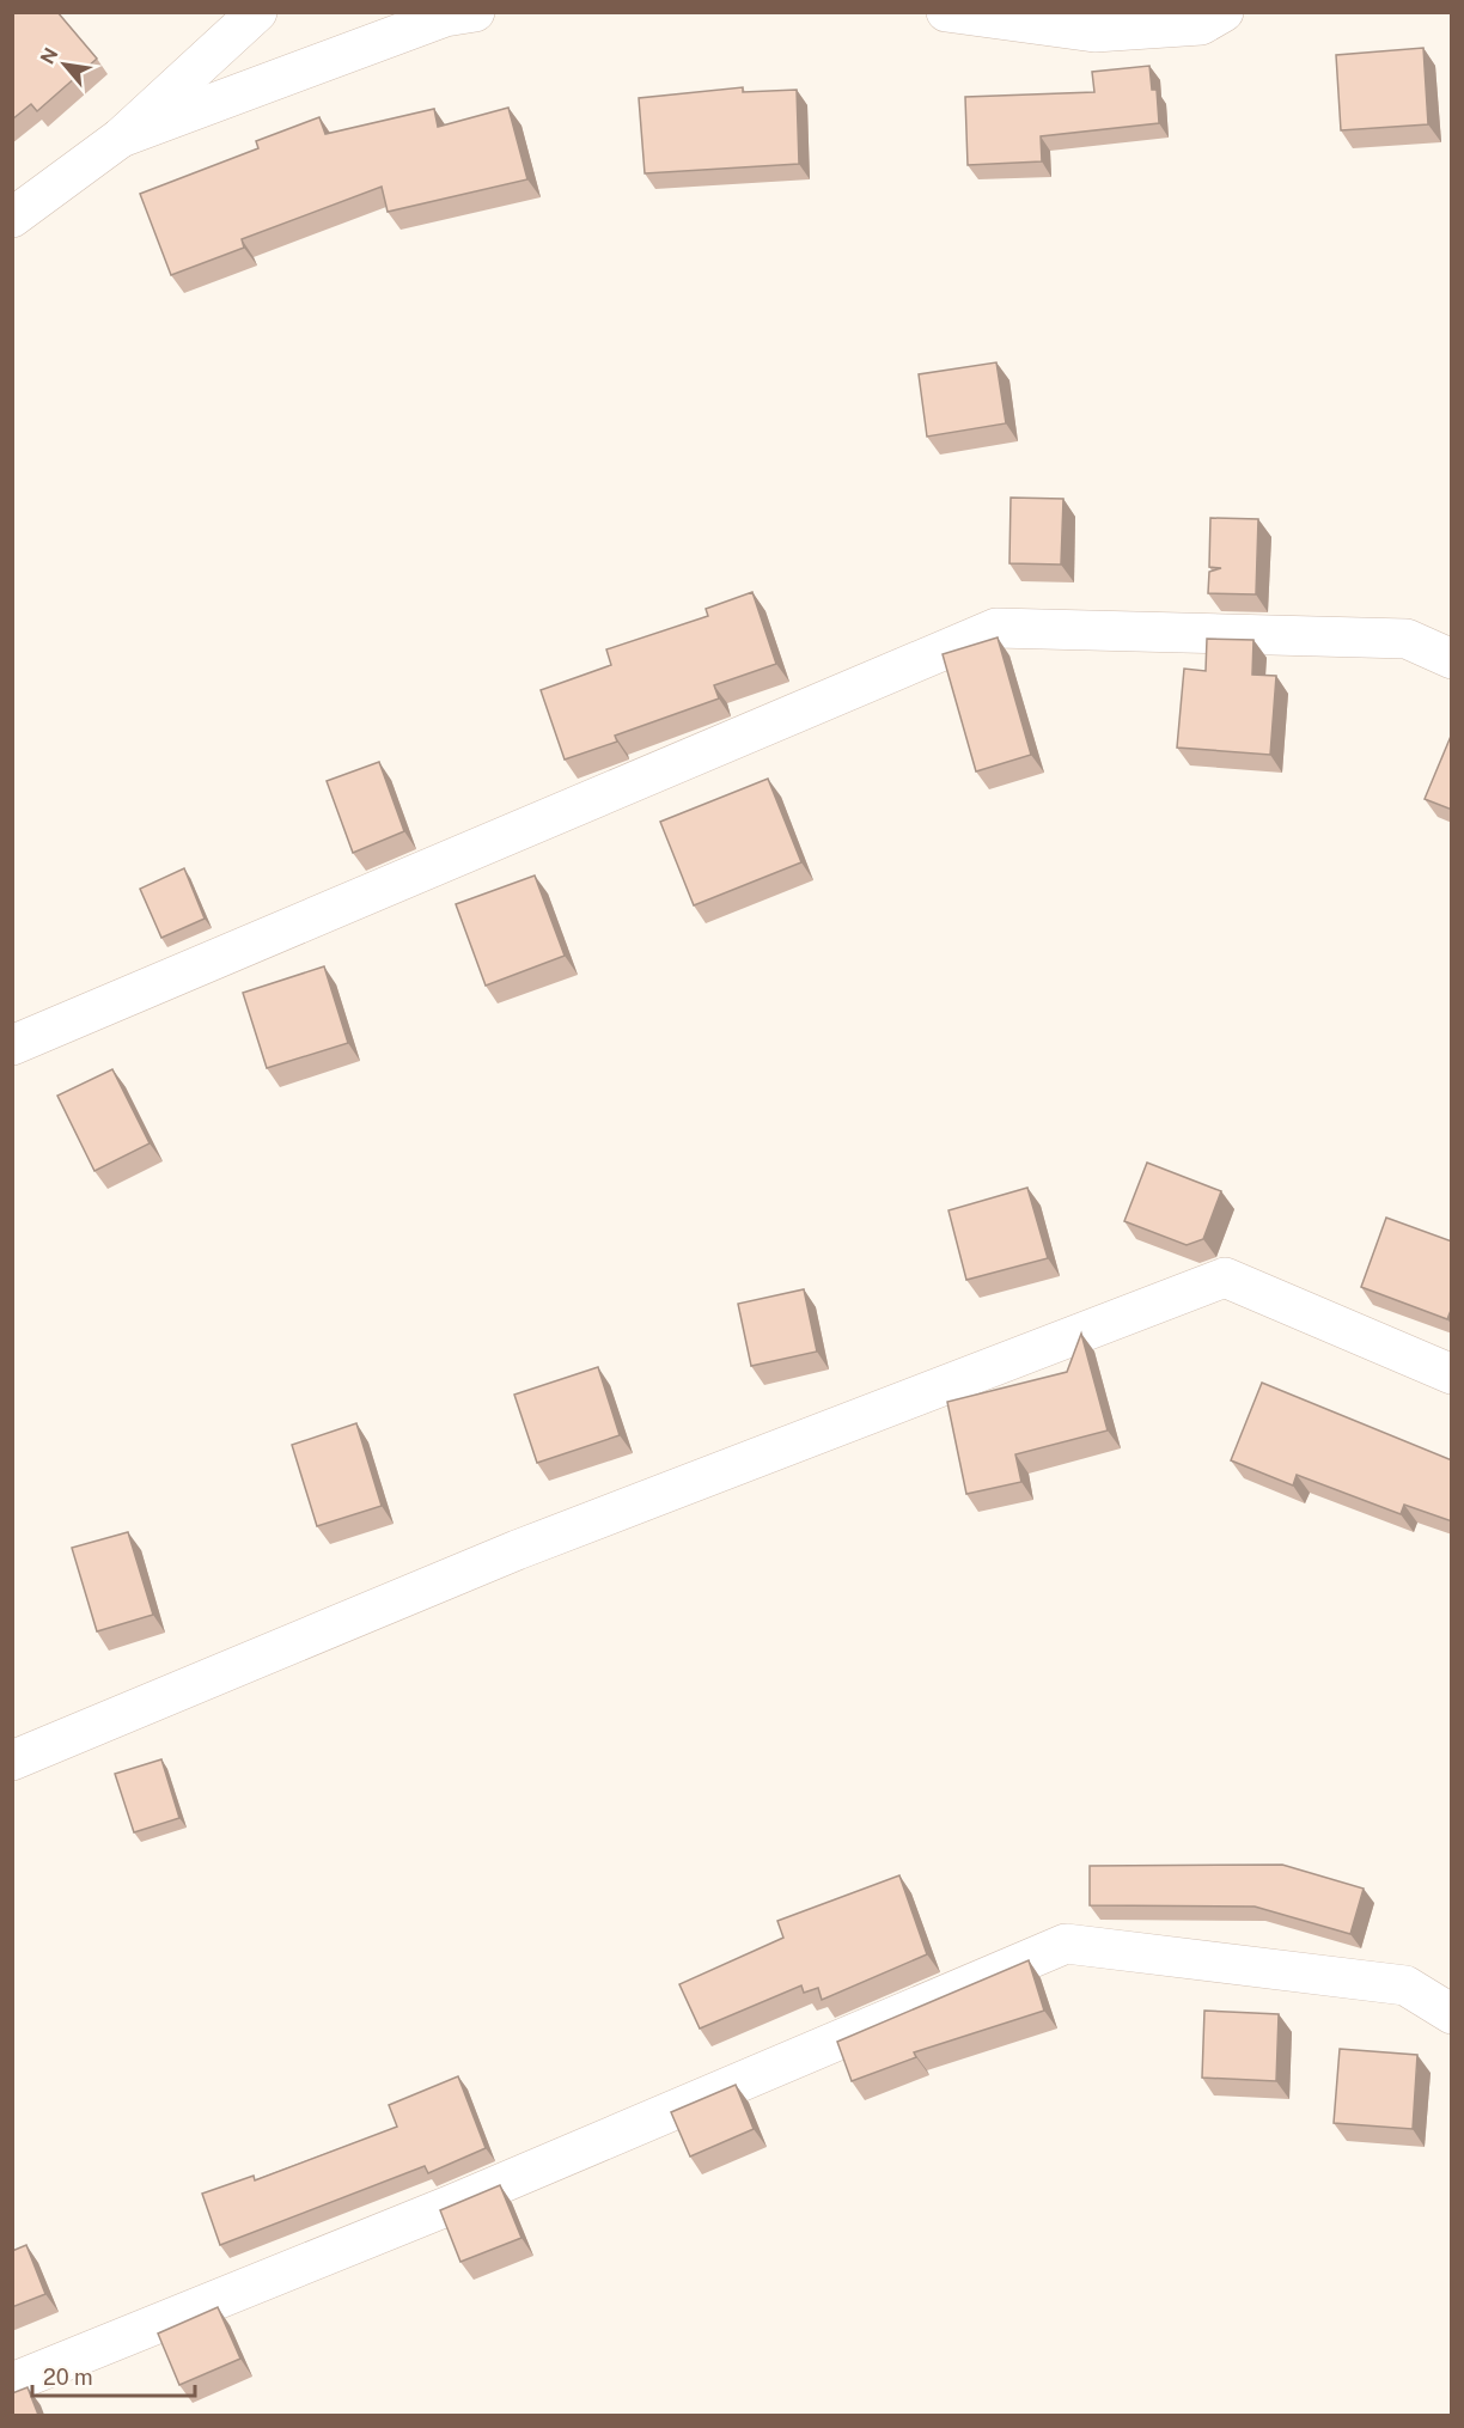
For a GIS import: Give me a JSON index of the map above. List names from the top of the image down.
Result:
{
  "scale_bar": "20 m",
  "north": "top left"
}
